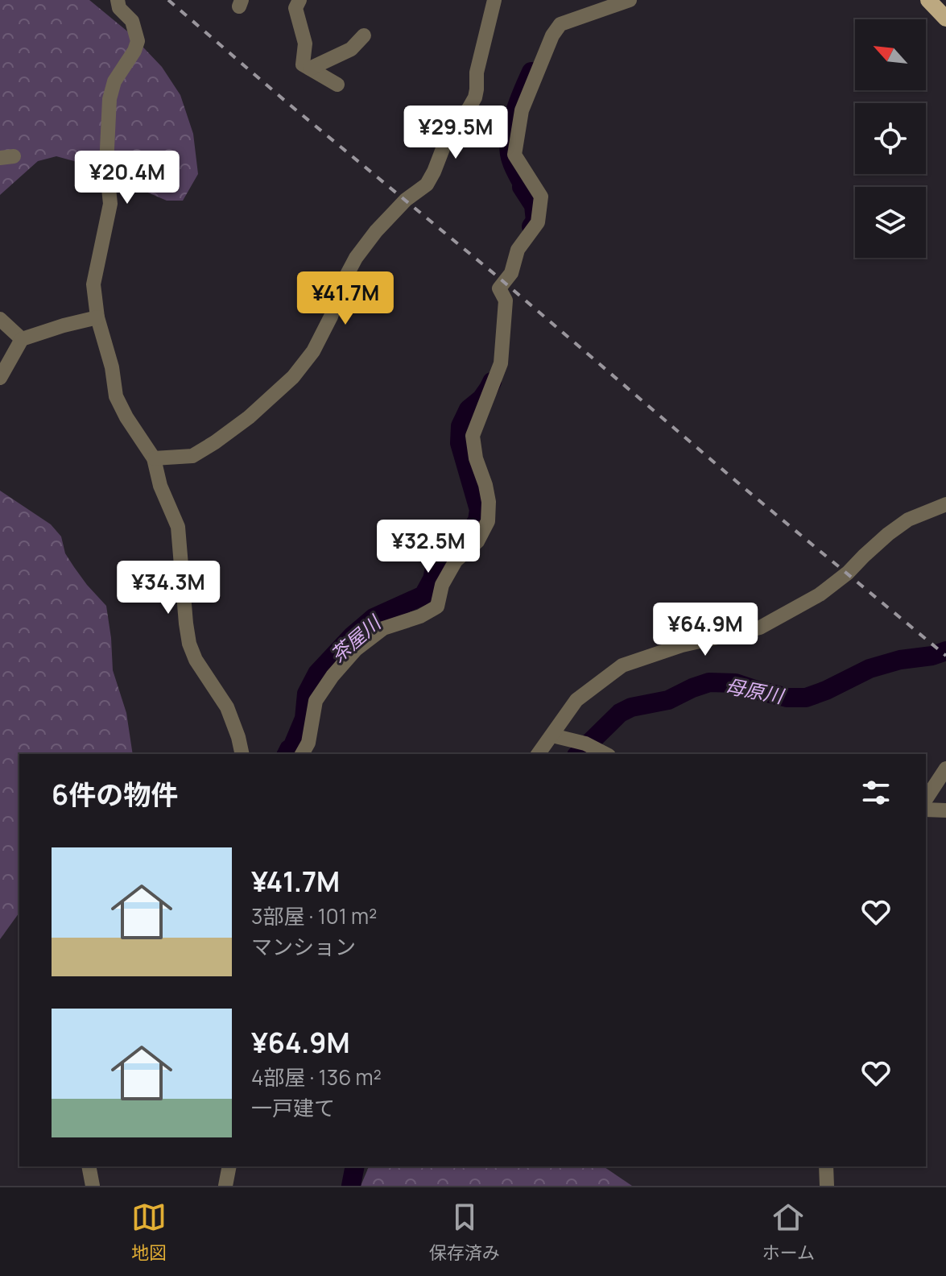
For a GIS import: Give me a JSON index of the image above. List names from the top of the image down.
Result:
{
  "water": ["茶屋川", "母原川"],
  "north": "top left",
  "page": {
    "price": [
      "¥29.5M",
      "¥20.4M",
      "¥41.7M",
      "¥32.5M",
      "¥34.3M",
      "¥64.9M"
    ],
    "heading": "6件の物件",
    "list": [
      {
        "name": "¥41.7M",
        "note": "3部屋 · 101 m² · マンション"
      },
      {
        "name": "¥64.9M",
        "note": "4部屋 · 136 m² · 一戸建て"
      }
    ],
    "tabs": ["地図", "保存済み", "ホーム"]
  }
}
